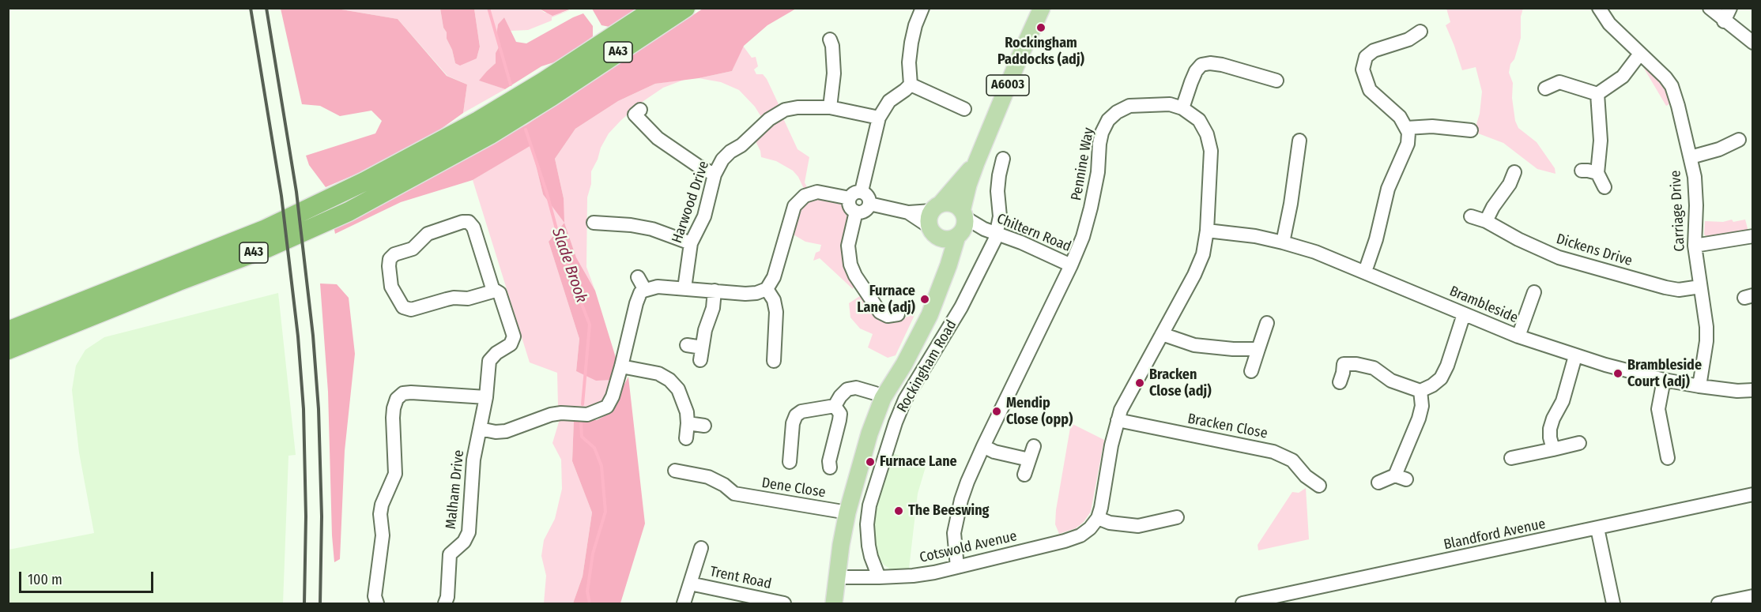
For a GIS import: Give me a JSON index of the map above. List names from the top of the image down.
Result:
{
  "streets": {
    "highway": ["A43"],
    "main road": ["A6003", "Rockingham Road"],
    "street": [
      "Pennine Way",
      "Harwood Drive",
      "Carriage Drive",
      "Chiltern Road",
      "Dickens Drive",
      "Brambleside",
      "Bracken Close",
      "Dene Close",
      "Malham Drive",
      "Blandford Avenue",
      "Cotswold Avenue",
      "Trent Road"
    ]
  },
  "crossings": [
    ["Pennine Way", "Chiltern Road"],
    ["Pennine Way", "Cotswold Avenue"],
    ["Carriage Drive", "Dickens Drive"],
    ["Carriage Drive", "Brambleside"],
    ["Chiltern Road", "Rockingham Road"],
    ["Rockingham Road", "Dene Close"],
    ["Rockingham Road", "Cotswold Avenue"]
  ],
  "water": ["Slade Brook"],
  "places": [
    "Rockingham Paddocks (adj)",
    "Furnace Lane (adj)",
    "Brambleside Court (adj)",
    "Bracken Close (adj)",
    "Mendip Close (opp)",
    "Furnace Lane",
    "The Beeswing"
  ],
  "scale_bar": "100 m"
}
